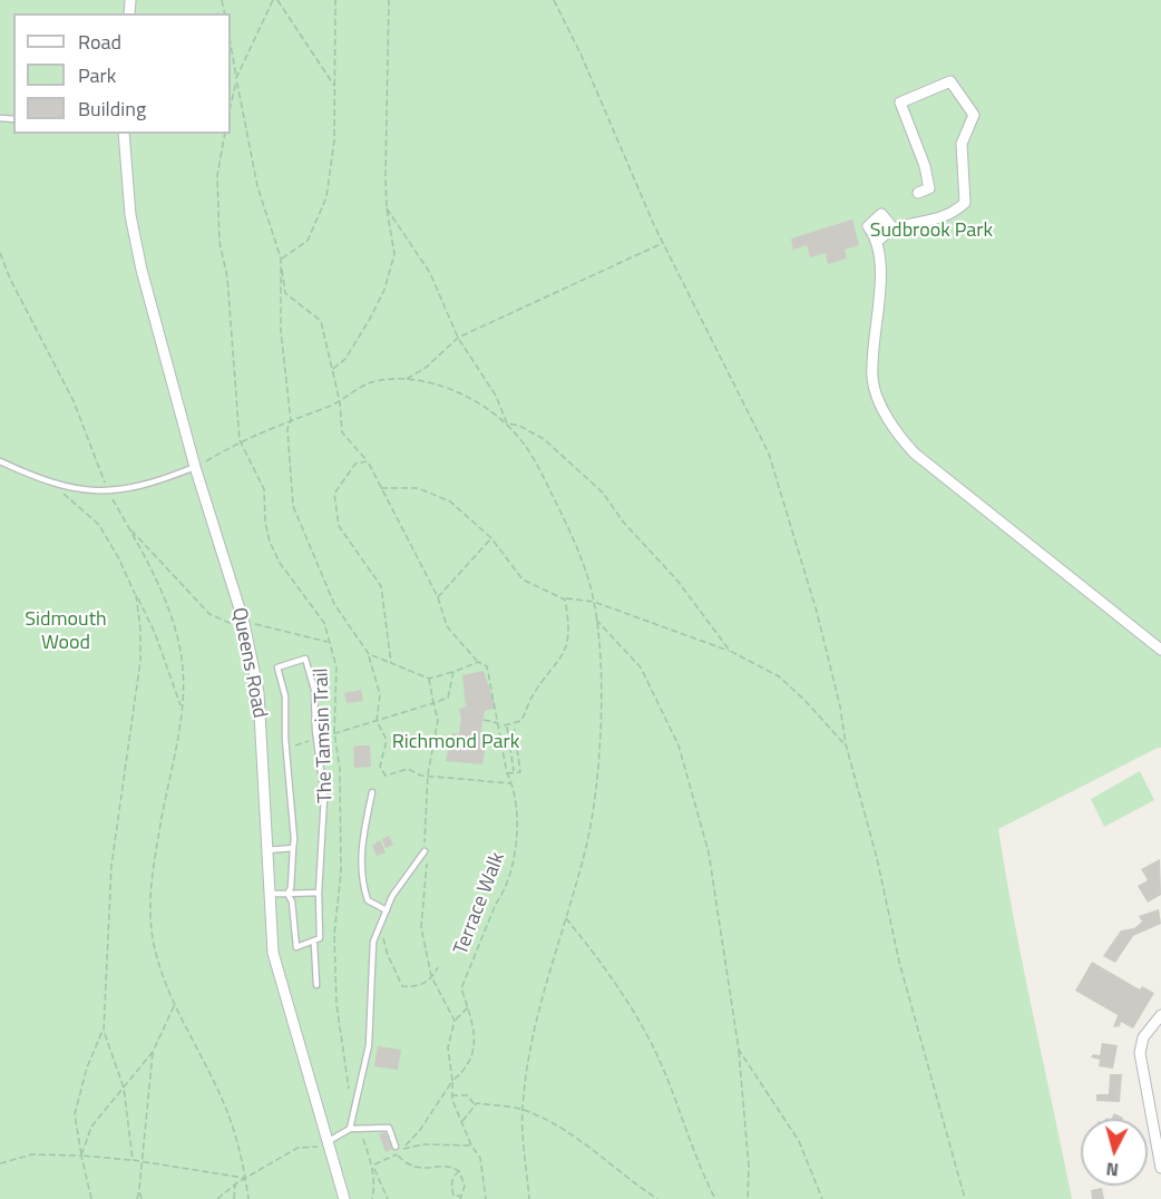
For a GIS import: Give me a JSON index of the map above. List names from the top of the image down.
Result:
{
  "streets": {
    "street": ["Queens Road"],
    "path": ["The Tamsin Trail", "Terrace Walk"]
  },
  "parks": ["Sudbrook Park", "Sidmouth Wood", "Richmond Park"],
  "legend": ["Road", "Park", "Building"],
  "north": "bottom"
}
